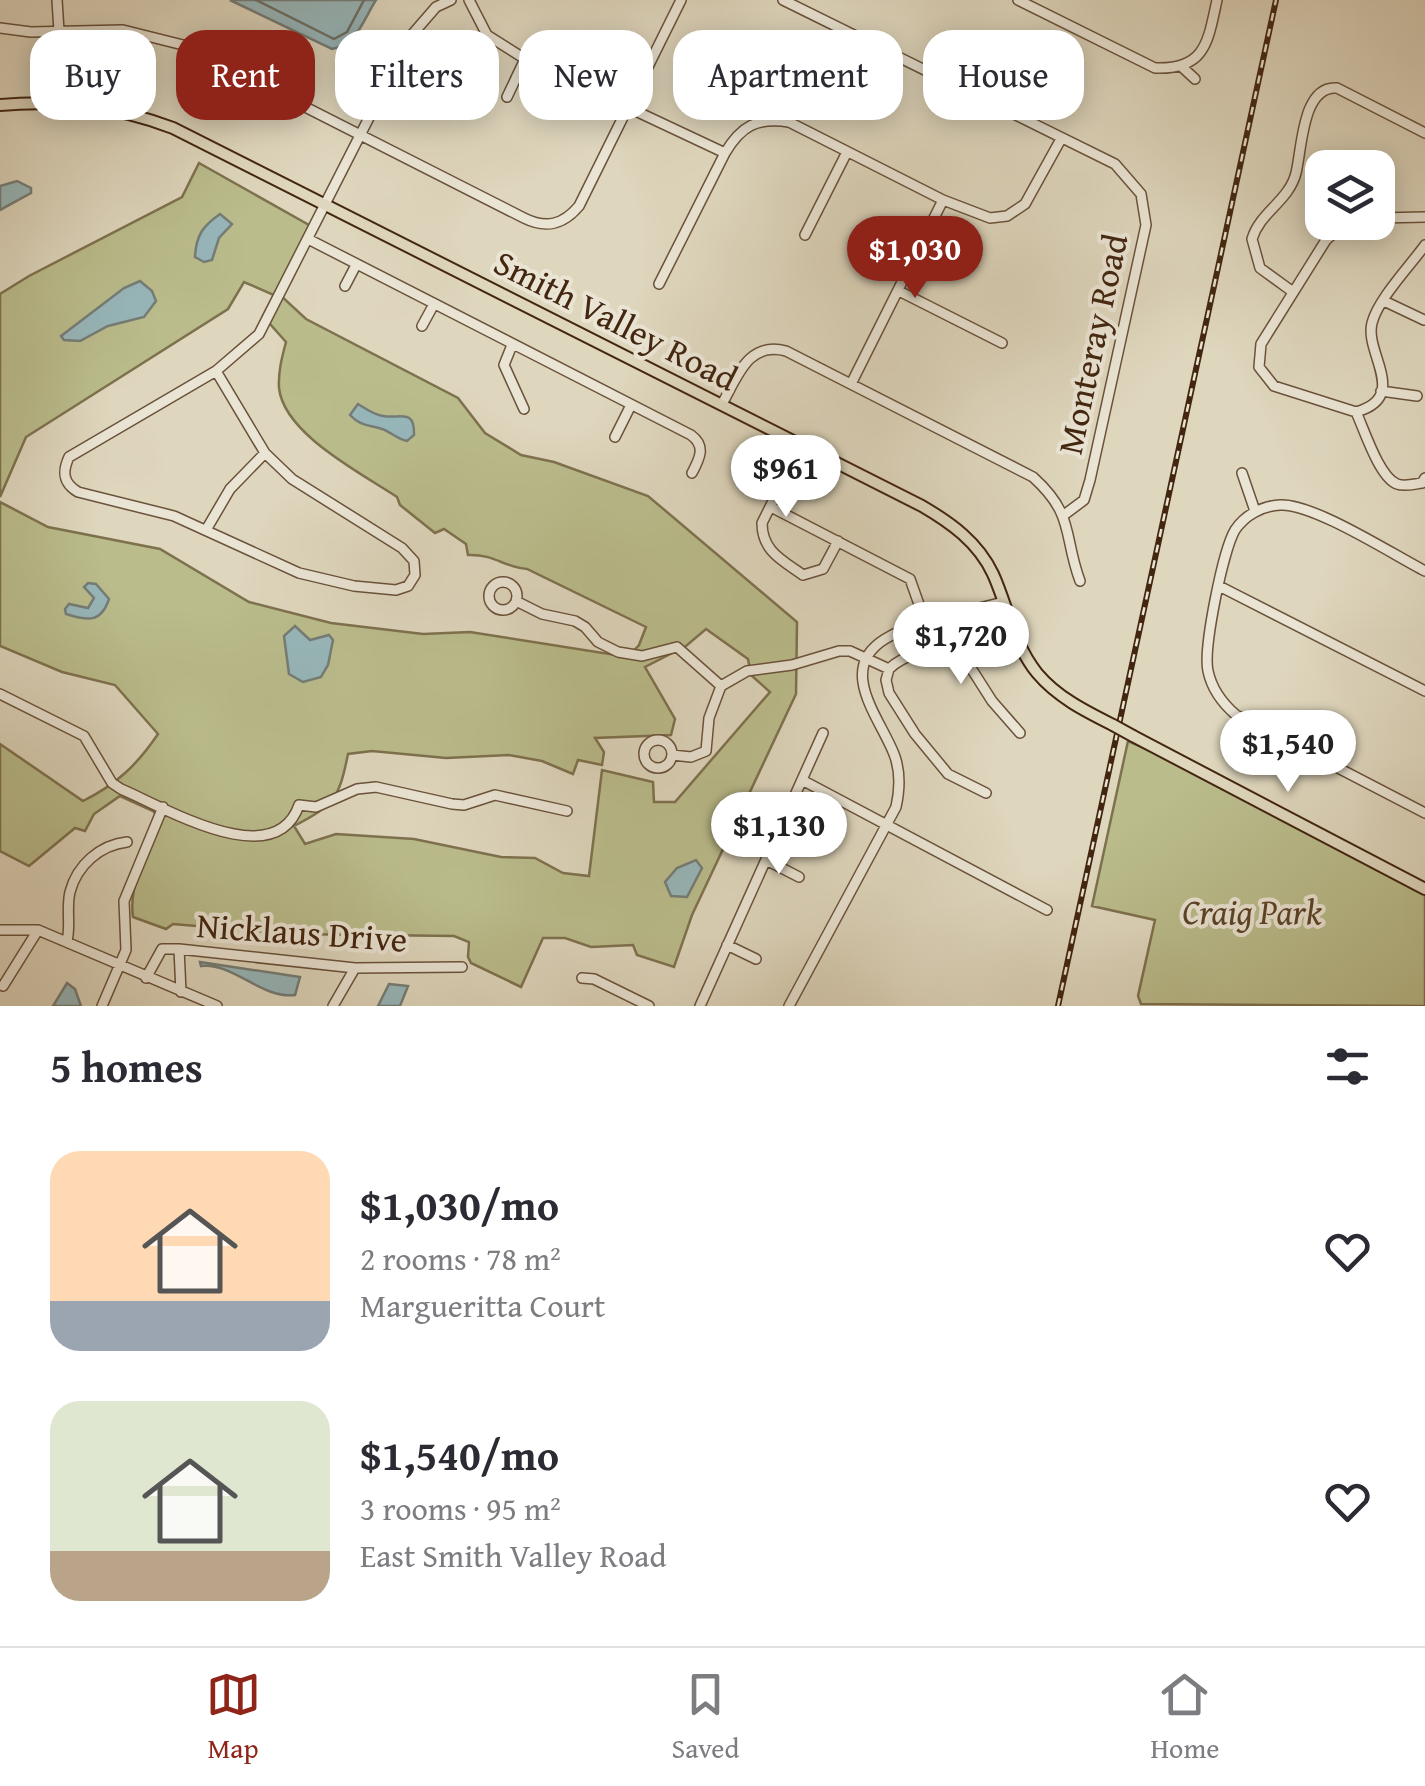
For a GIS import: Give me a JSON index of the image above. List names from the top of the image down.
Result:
{
  "streets": {
    "main road": ["Smith Valley Road"],
    "street": ["Monteray Road", "Nicklaus Drive"]
  },
  "parks": ["Craig Park"],
  "page": {
    "chip": [
      "Buy",
      "Rent",
      "Filters",
      "New",
      "Apartment",
      "House"
    ],
    "price": [
      "$1,030",
      "$961",
      "$1,720",
      "$1,540",
      "$1,130"
    ],
    "heading": "5 homes",
    "list": [
      {
        "name": "$1,030/mo",
        "note": "2 rooms · 78 m² · Margueritta Court"
      },
      {
        "name": "$1,540/mo",
        "note": "3 rooms · 95 m² · East Smith Valley Road"
      }
    ],
    "tabs": ["Map", "Saved", "Home"]
  }
}
